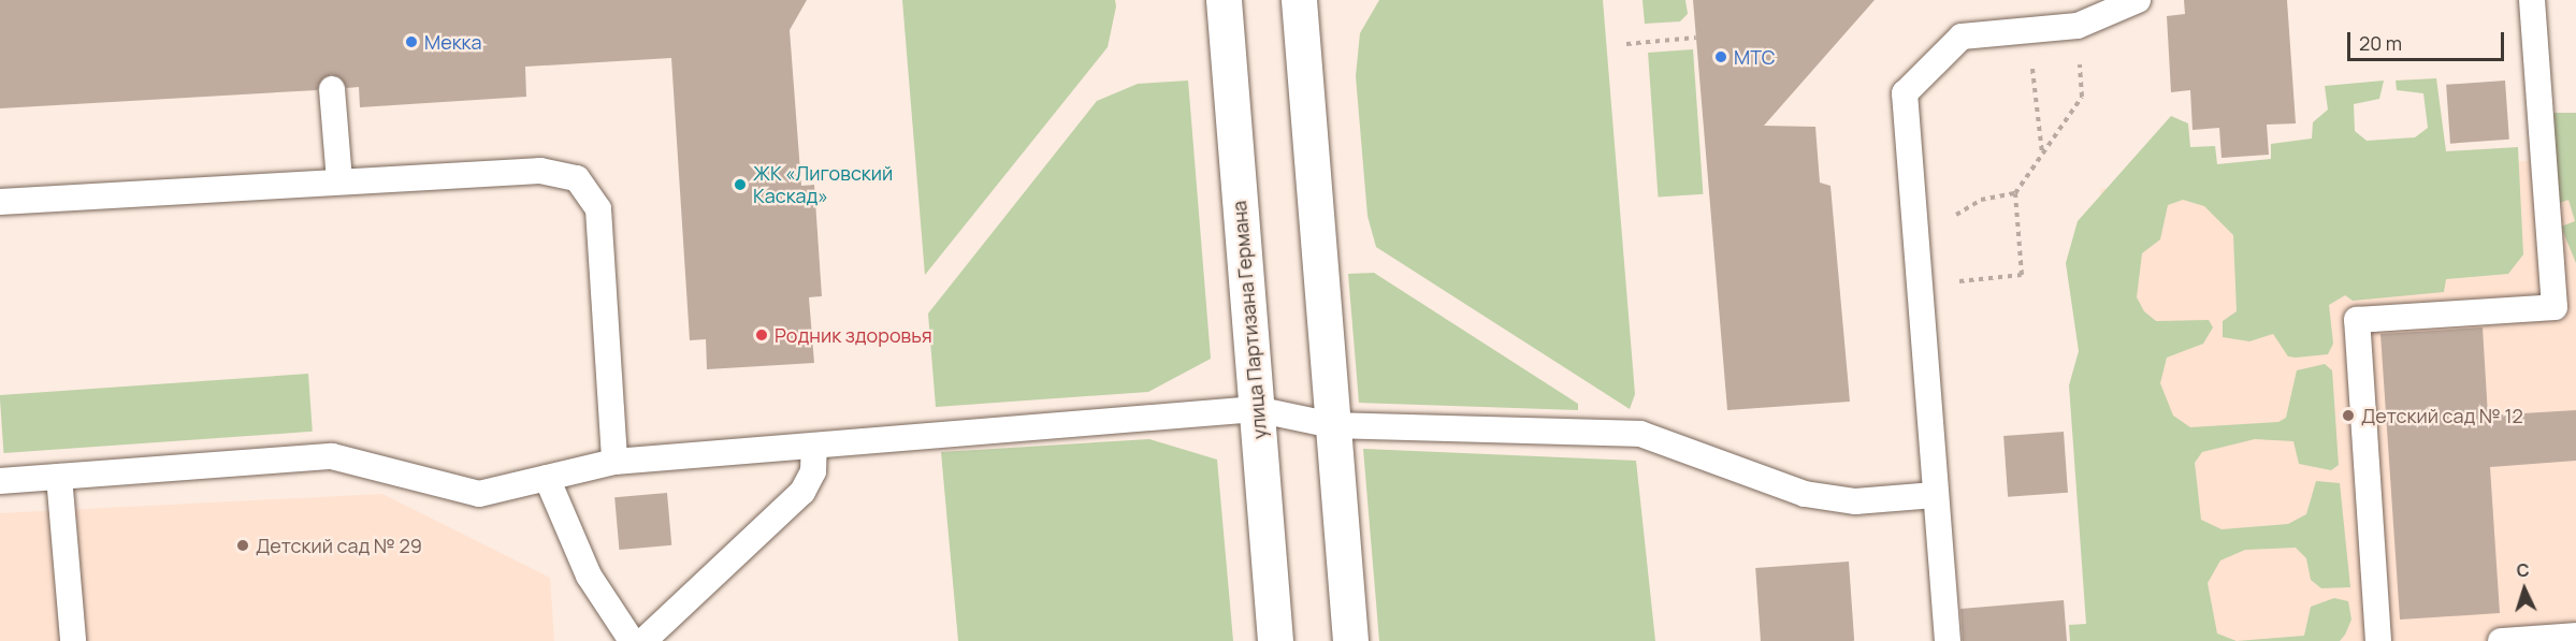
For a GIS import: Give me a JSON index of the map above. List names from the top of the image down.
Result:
{
  "streets": {
    "main road": ["улица Партизана Германа"]
  },
  "places": [
    "Мекка",
    "МТС",
    "ЖК «Лиговский Каскад»",
    "Родник здоровья",
    "Детский сад № 12",
    "Детский сад № 29"
  ],
  "scale_bar": "20 m",
  "north": "top"
}
